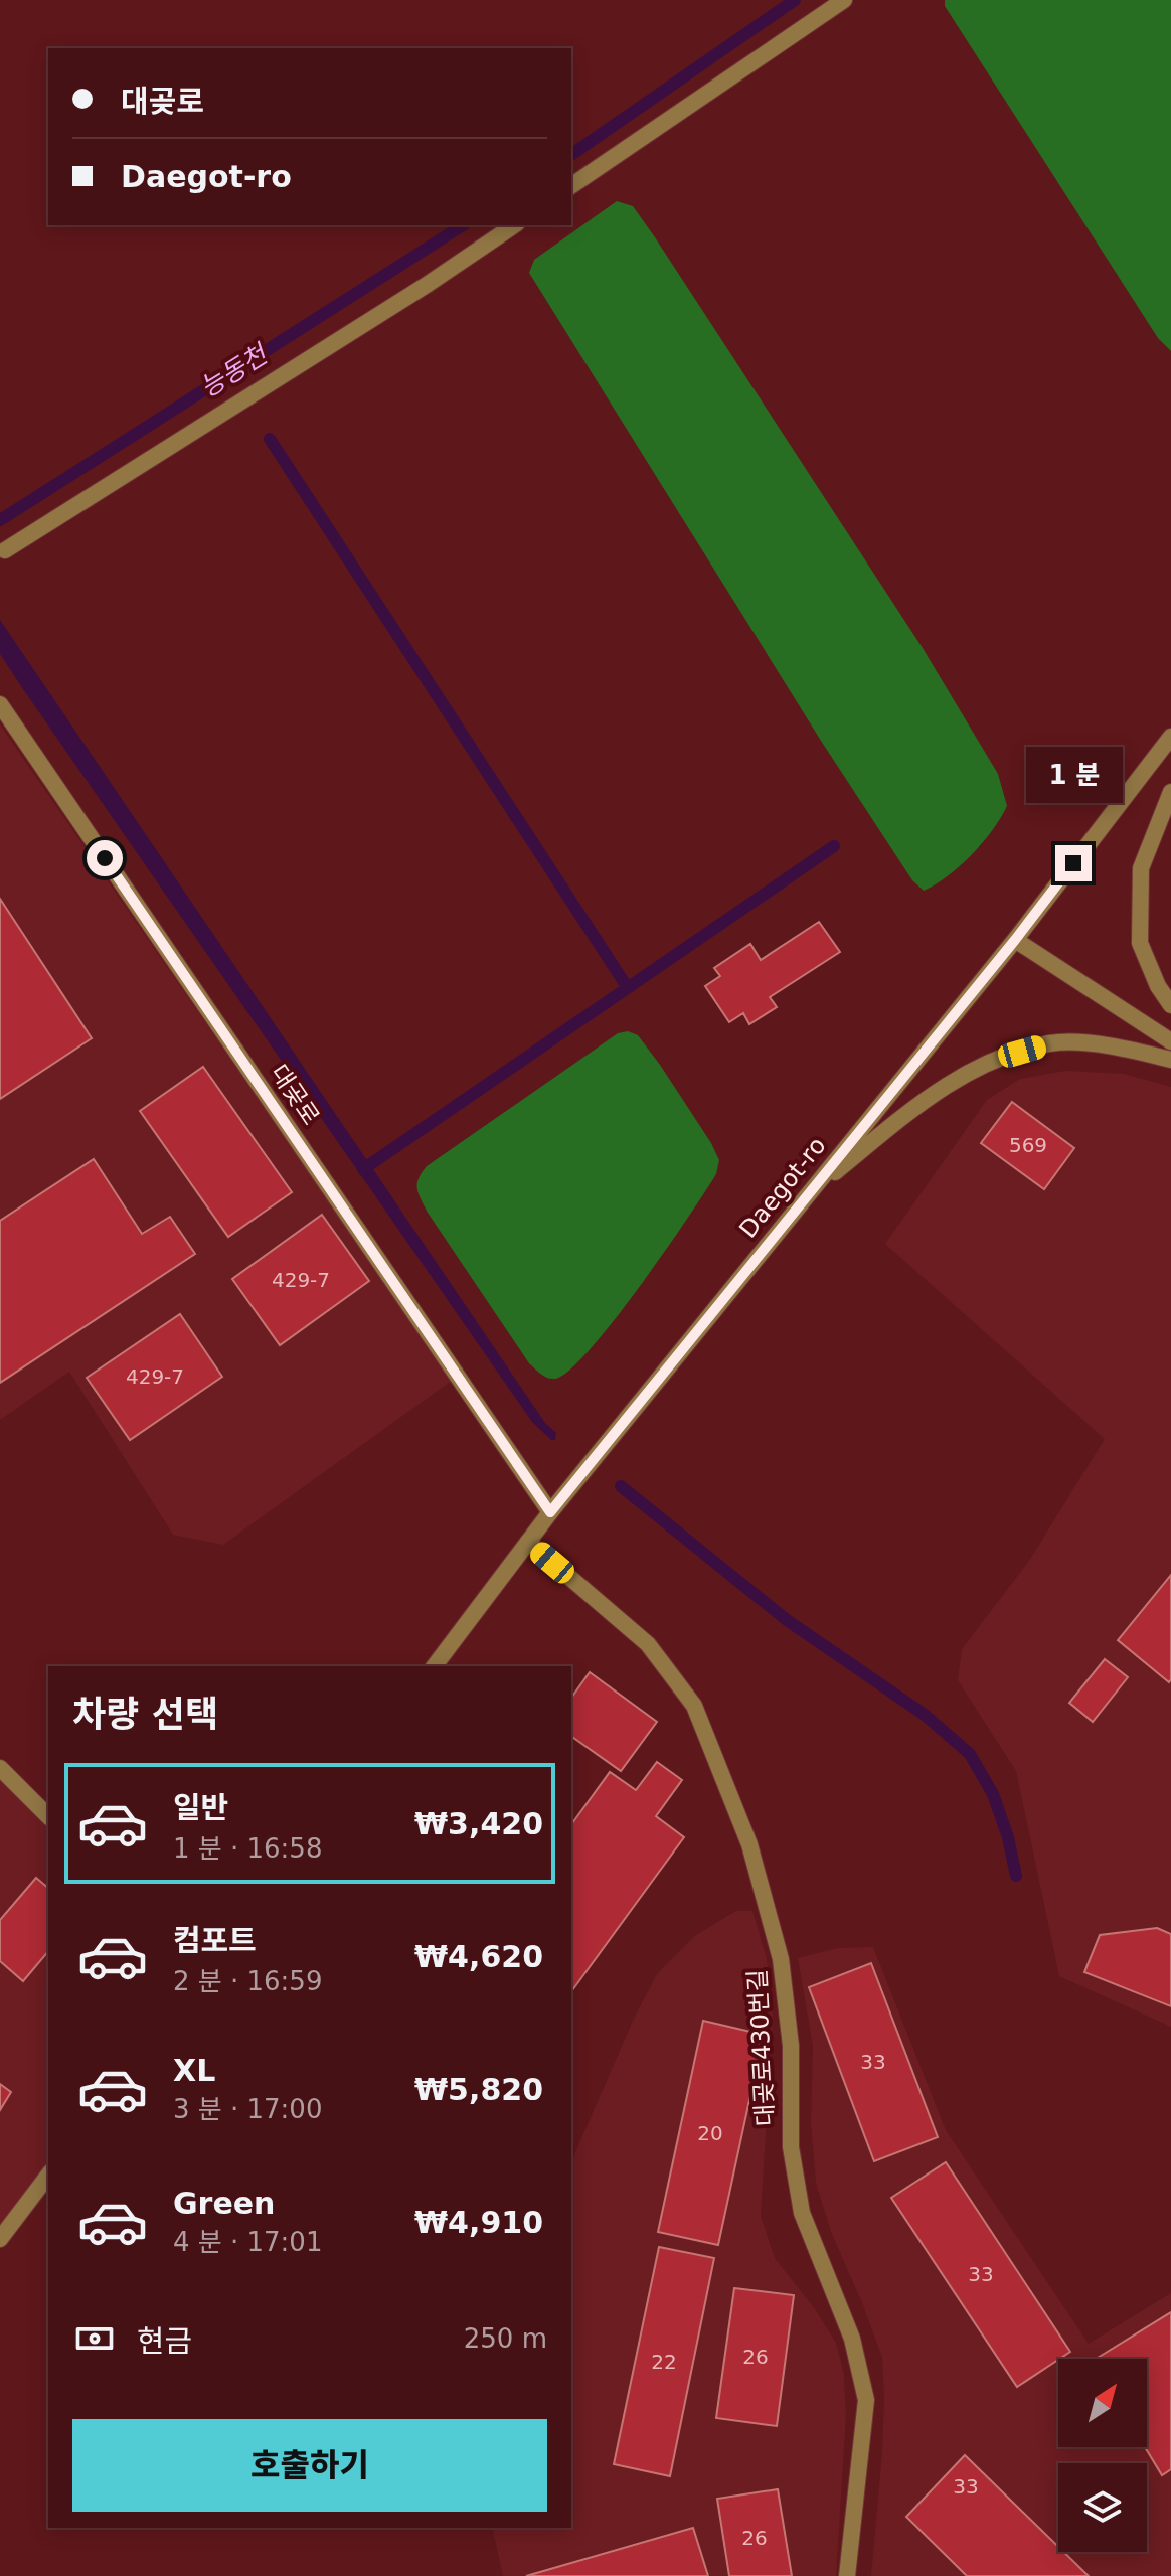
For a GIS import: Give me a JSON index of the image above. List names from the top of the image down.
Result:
{
  "streets": {
    "street": ["대곶로", "Daegot-ro", "대곶로430번길"]
  },
  "crossings": [
    ["대곶로", "Daegot-ro"],
    ["Daegot-ro", "대곶로430번길"]
  ],
  "water": ["능동천"],
  "house_numbers": [
    "569",
    "429-7",
    "429-7",
    "33",
    "20",
    "33",
    "26",
    "22",
    "33",
    "26"
  ],
  "north": "top right",
  "page": {
    "banner": ["대곶로", "Daegot-ro"],
    "bubble": "1 분",
    "heading": "차량 선택",
    "list": [
      {
        "name": "일반",
        "note": "1 분 · 16:58",
        "value": "₩3,420"
      },
      {
        "name": "컴포트",
        "note": "2 분 · 16:59",
        "value": "₩4,620"
      },
      {
        "name": "XL",
        "note": "3 분 · 17:00",
        "value": "₩5,820"
      },
      {
        "name": "Green",
        "note": "4 분 · 17:01",
        "value": "₩4,910"
      }
    ],
    "pay": ["현금", "250 m"],
    "buttons": "호출하기"
  }
}
